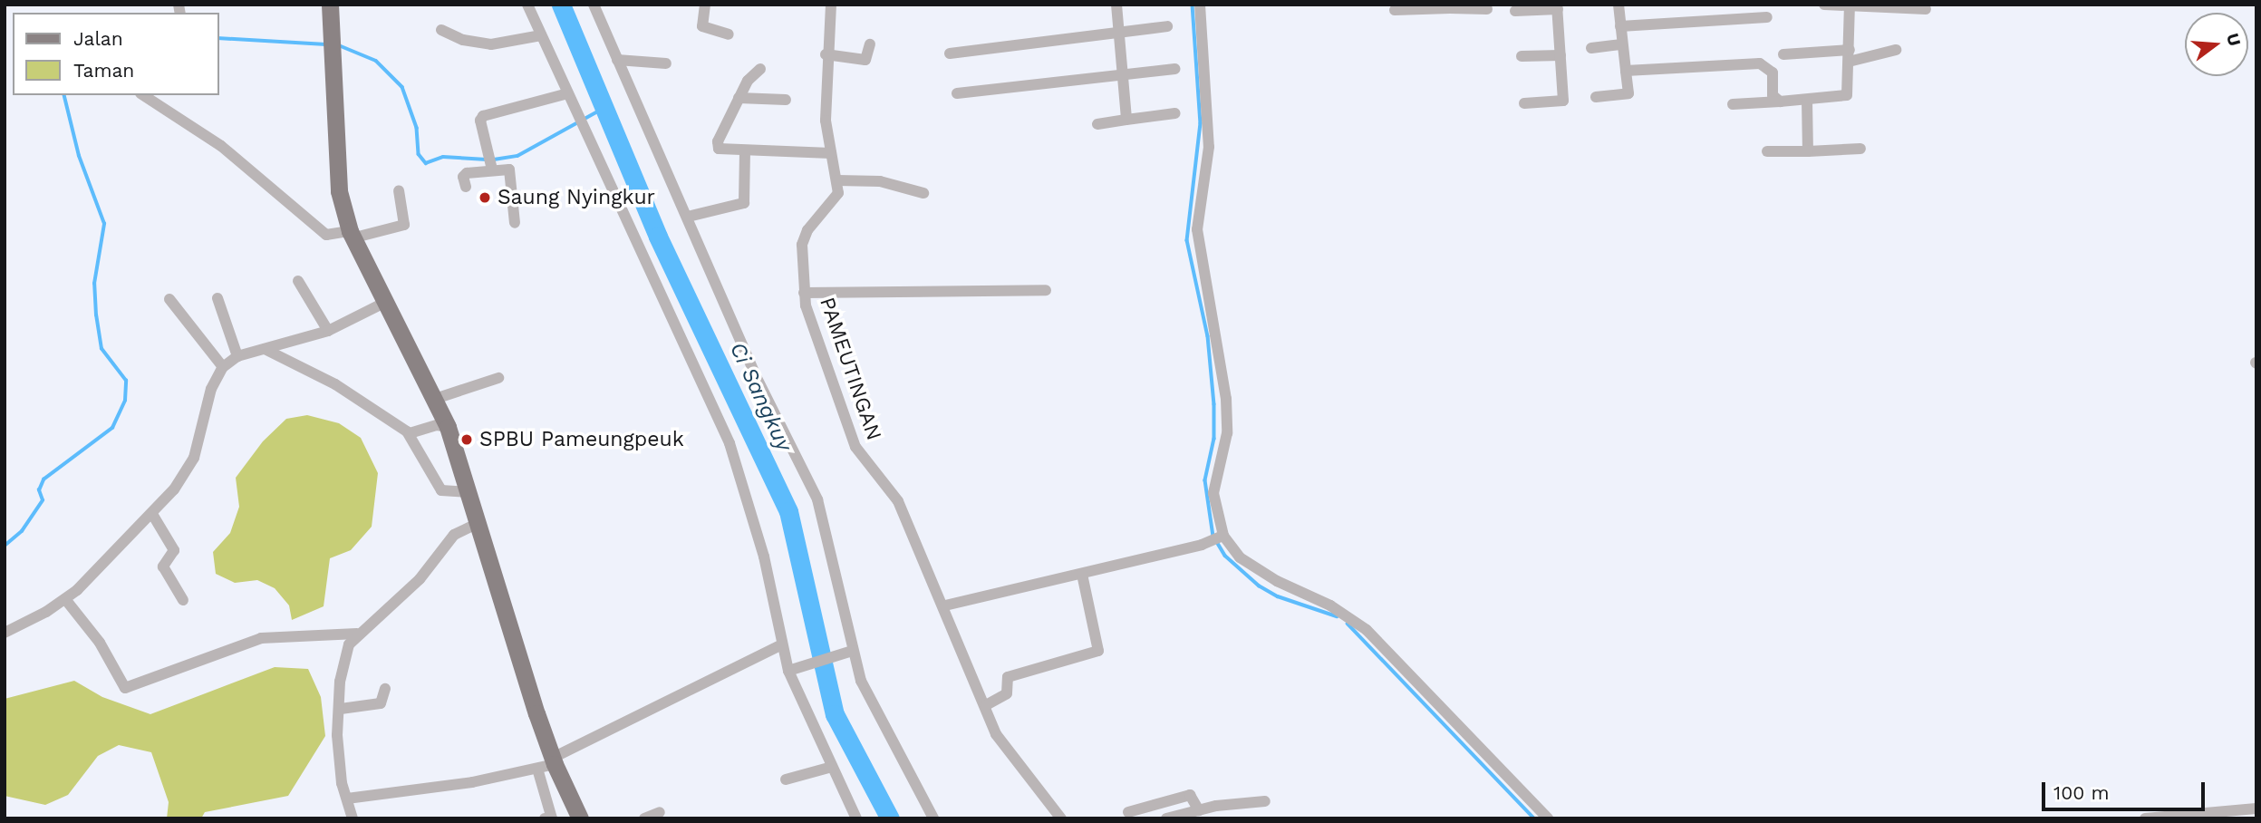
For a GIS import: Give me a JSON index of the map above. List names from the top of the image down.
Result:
{
  "streets": {
    "street": ["PAMEUTINGAN"]
  },
  "water": ["Ci Sangkuy"],
  "places": ["Saung Nyingkur", "SPBU Pameungpeuk"],
  "legend": ["Jalan", "Taman"],
  "scale_bar": "100 m",
  "north": "right"
}
